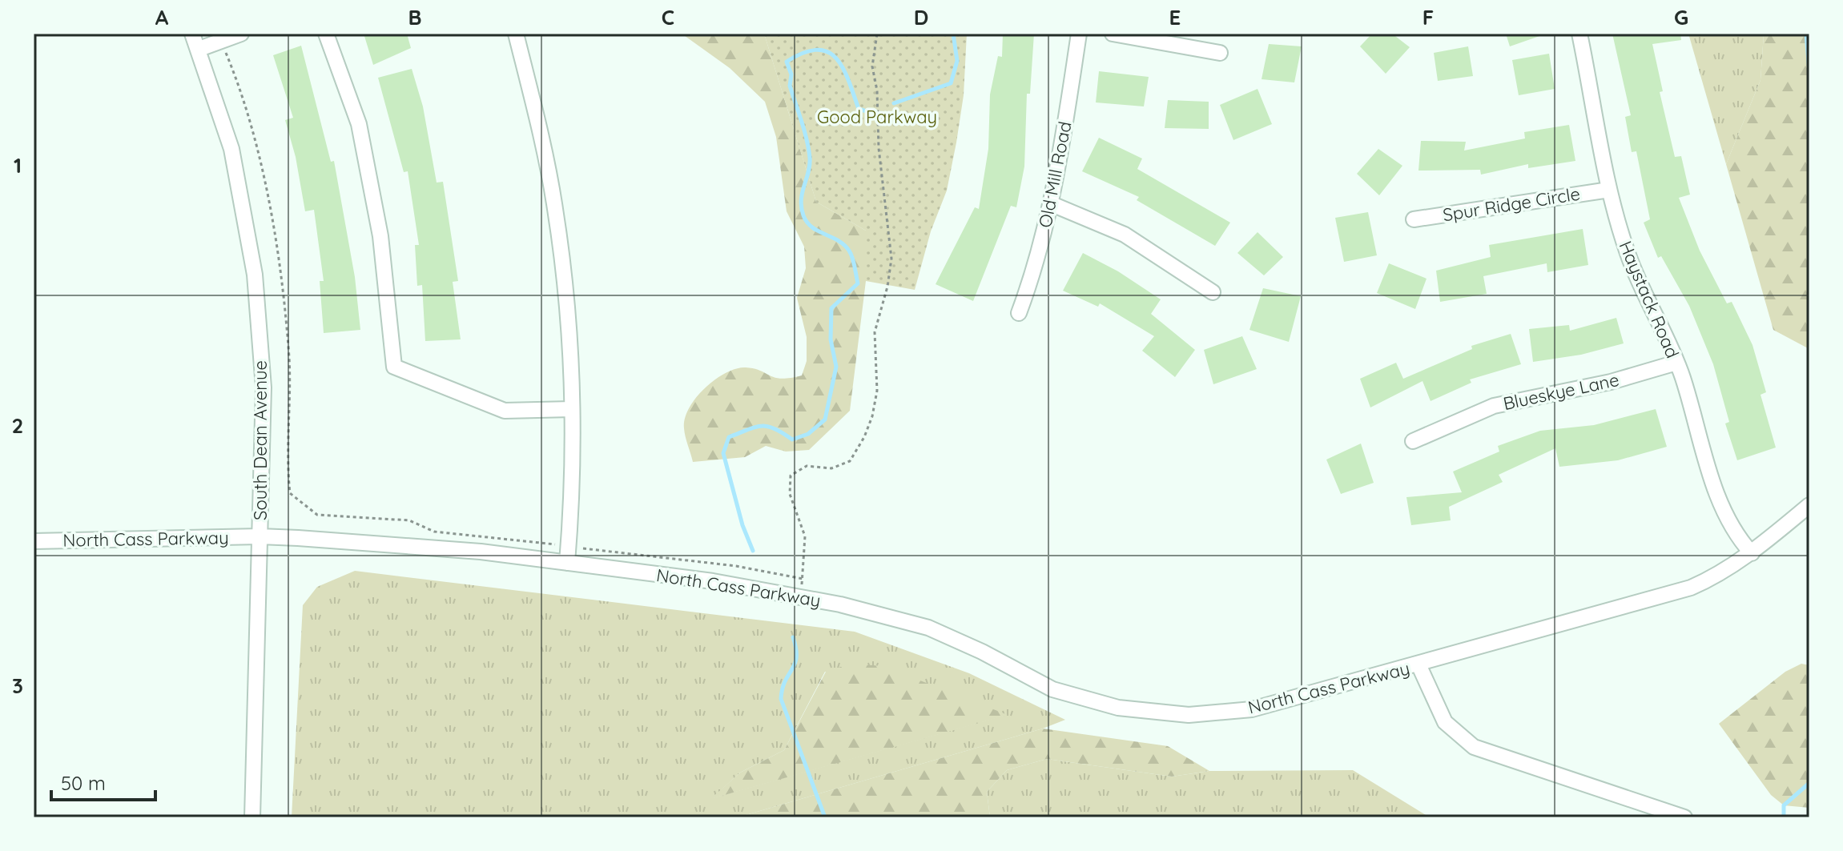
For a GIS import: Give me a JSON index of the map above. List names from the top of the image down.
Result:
{
  "streets": {
    "street": [
      "Old Mill Road",
      "Spur Ridge Circle",
      "Haystack Road",
      "Blueskye Lane",
      "South Dean Avenue",
      "North Cass Parkway"
    ]
  },
  "crossings": [
    ["Spur Ridge Circle", "Haystack Road"],
    ["Haystack Road", "Blueskye Lane"],
    ["Haystack Road", "North Cass Parkway"],
    ["South Dean Avenue", "North Cass Parkway"]
  ],
  "parks": ["Good Parkway"],
  "scale_bar": "50 m",
  "grid": {
    "columns": [
      "A",
      "B",
      "C",
      "D",
      "E",
      "F",
      "G"
    ],
    "rows": ["1", "2", "3"]
  }
}
